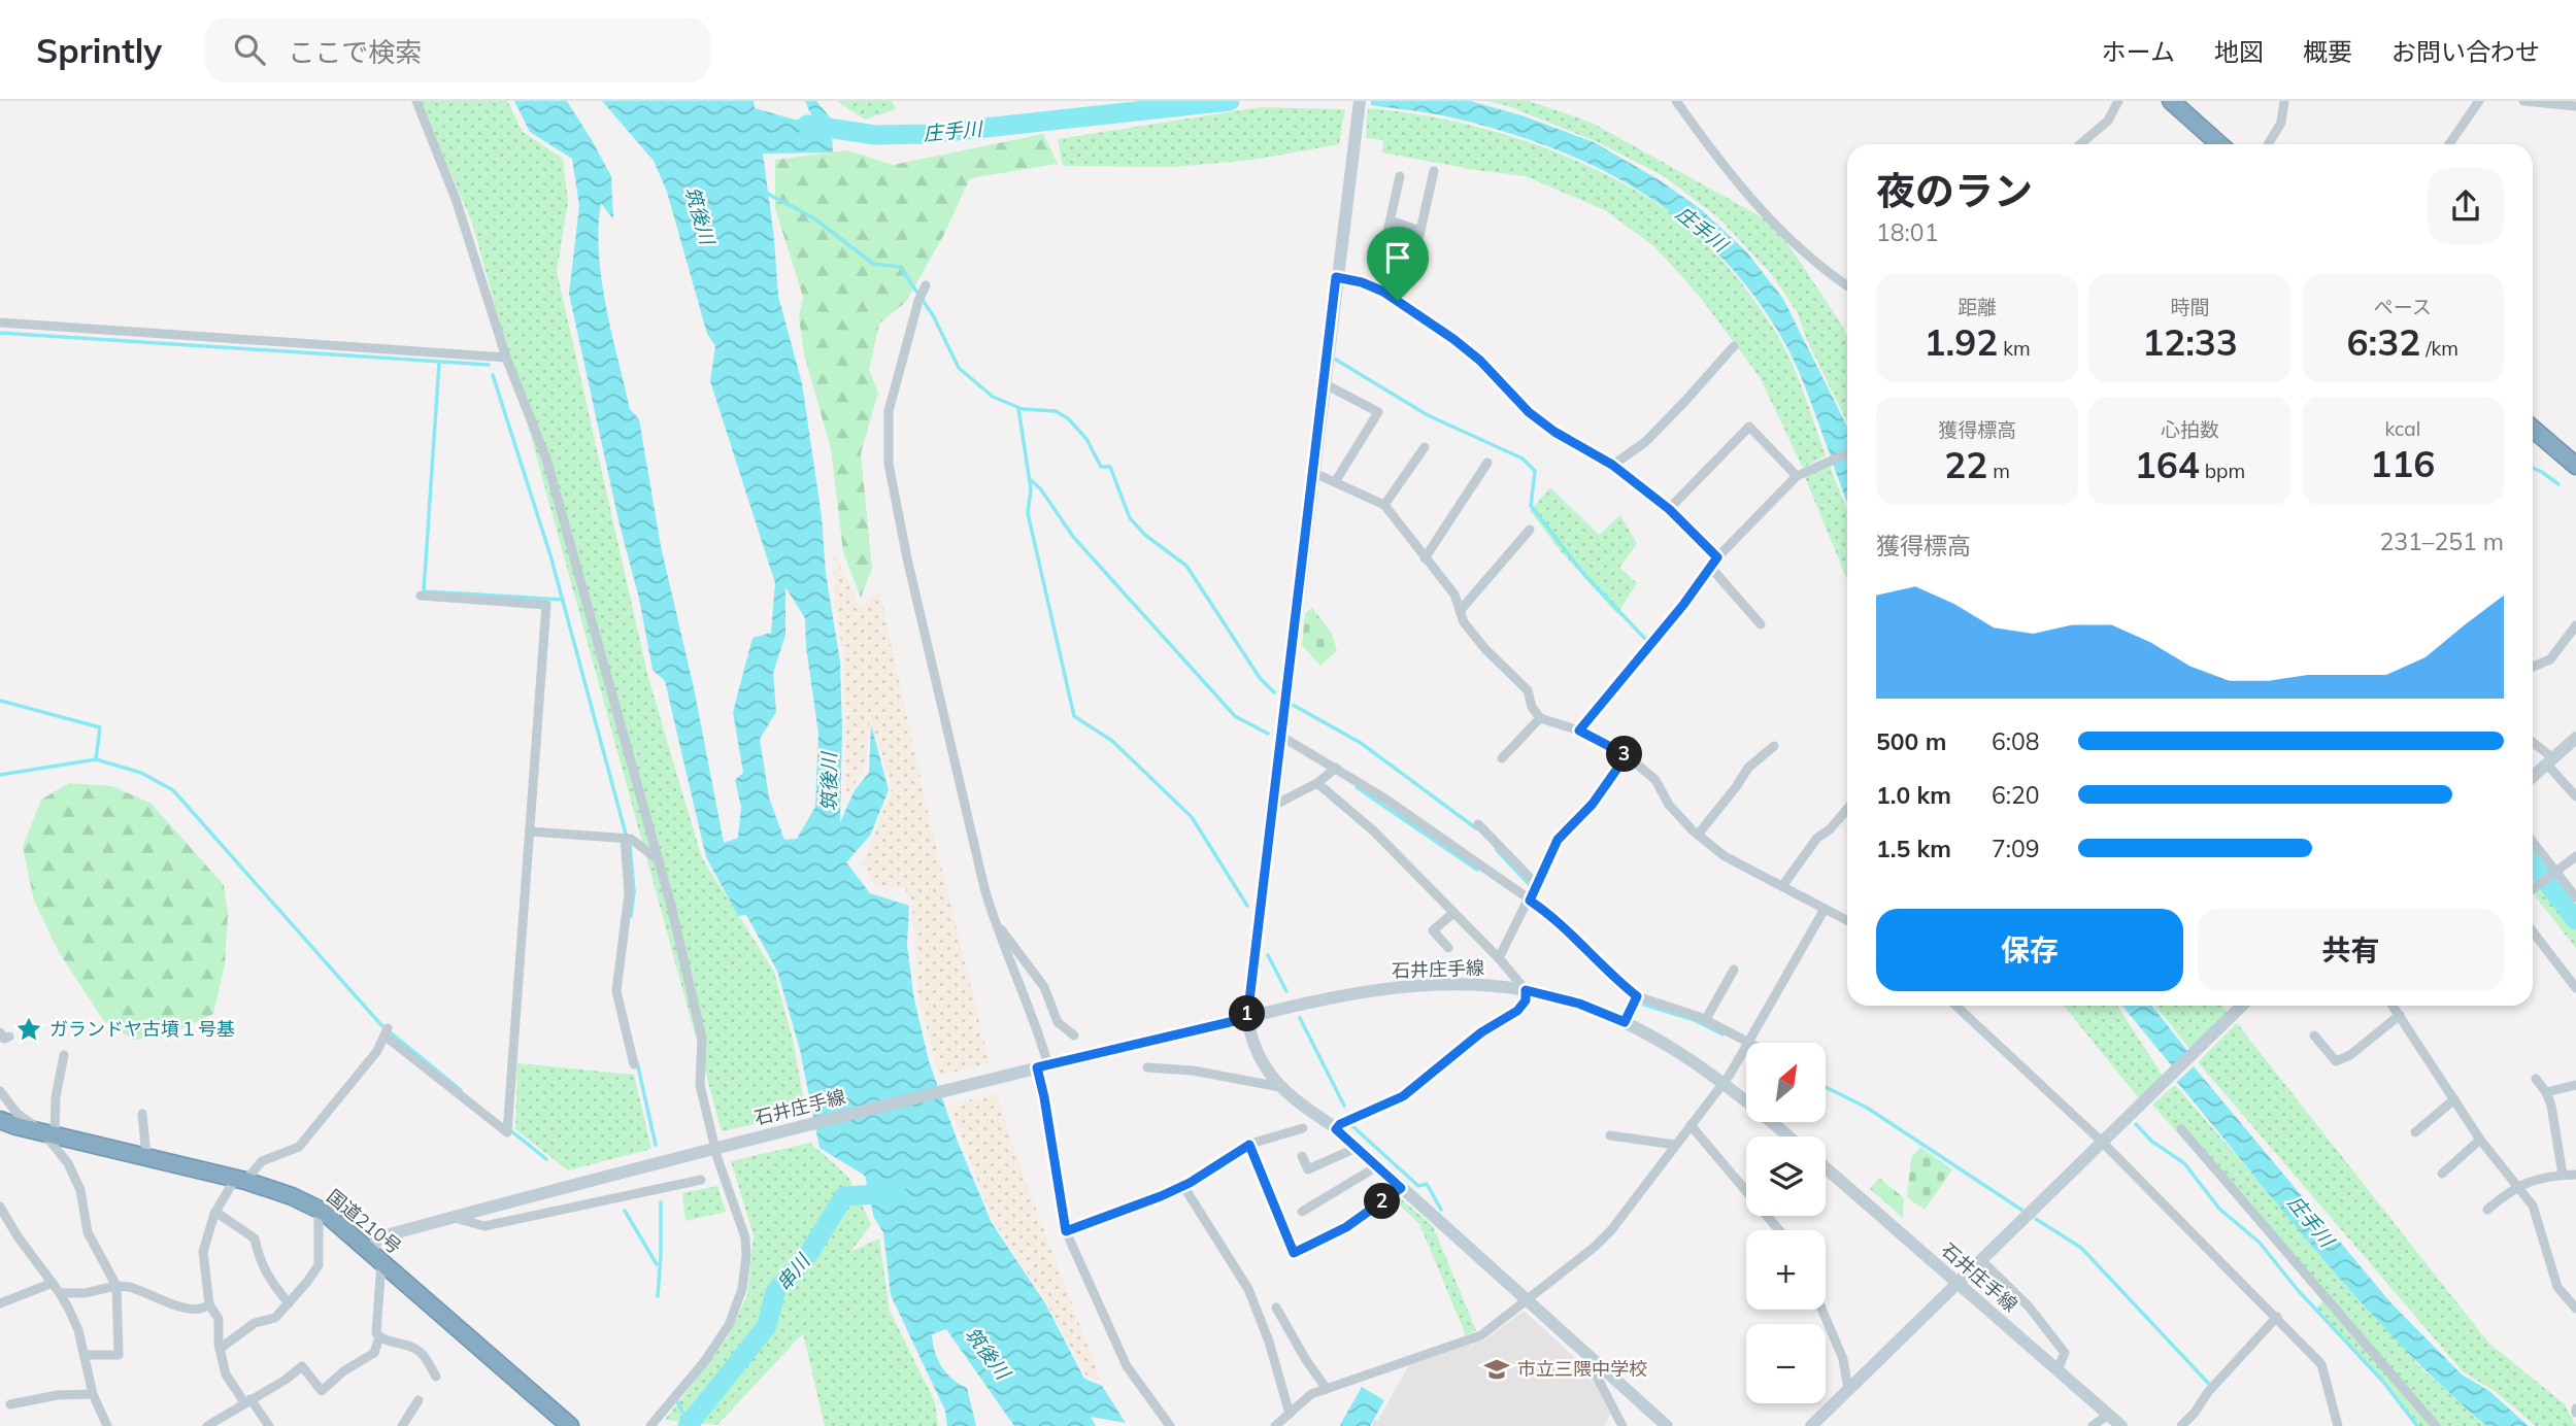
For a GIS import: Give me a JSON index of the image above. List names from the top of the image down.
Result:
{
  "streets": {
    "highway": ["国道210号"],
    "street": ["石井庄手線"]
  },
  "crossings": [
    ["石井庄手線", "国道210号"]
  ],
  "water": ["庄手川", "筑後川", "串川"],
  "places": {
    "place": ["ガランドヤ古墳１号基"],
    "school or university": ["市立三隈中学校"]
  },
  "north": "top right",
  "page": {
    "header": "Sprintly",
    "search": "ここで検索",
    "nav": [
      "ホーム",
      "地図",
      "概要",
      "お問い合わせ"
    ],
    "heading": ["夜のラン", "18:01"],
    "stats": [
      ["距離", "1.92 km"],
      ["時間", "12:33"],
      ["ペース", "6:32 /km"],
      ["獲得標高", "22 m"],
      ["心拍数", "164 bpm"],
      ["kcal", "116"]
    ],
    "chart": ["獲得標高", "231–251 m"],
    "list": [
      {
        "name": "500 m",
        "note": "6:08"
      },
      {
        "name": "1.0 km",
        "note": "6:20"
      },
      {
        "name": "1.5 km",
        "note": "7:09"
      }
    ],
    "pins": ["3", "1", "2"],
    "buttons": ["保存", "共有"],
    "map_buttons": ["+", "−"]
  }
}
